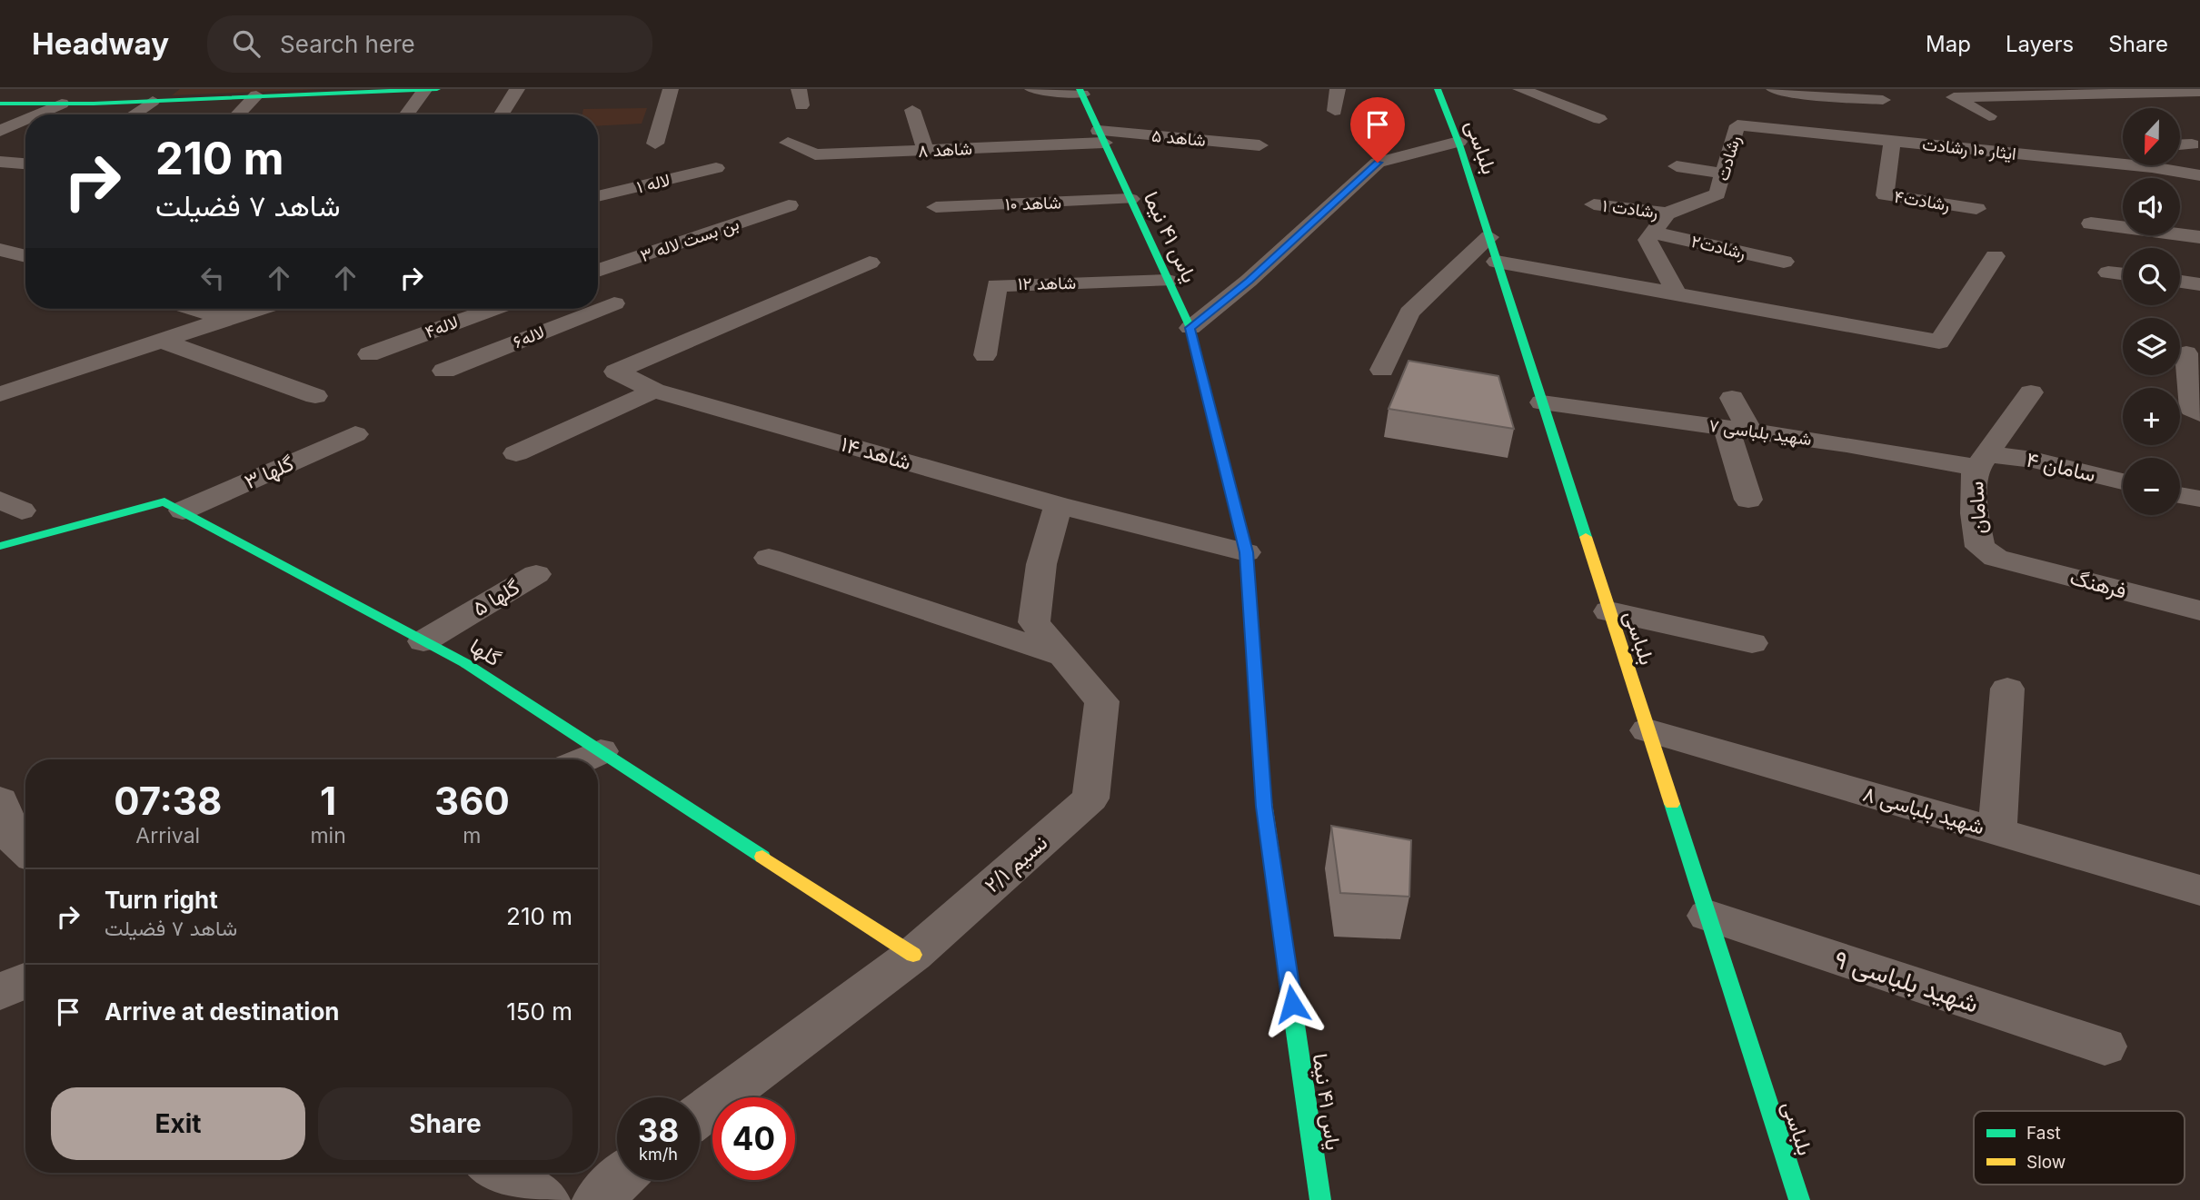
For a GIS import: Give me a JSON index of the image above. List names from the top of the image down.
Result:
{
  "streets": {
    "street": [
      "شاهد ۵",
      "بلباسی",
      "ایثار ۱۰ رشادت",
      "شاهد ۸",
      "رشادت",
      "لاله ۱",
      "رشادت۴",
      "شاهد ۱۰",
      "رشادت ۱",
      "یاس ۴۱ نیما",
      "بن بست لاله ۳",
      "رشادت۲",
      "شاهد ۱۲",
      "لاله۴",
      "لاله۶",
      "شهید بلباسی ۷",
      "شاهد ۱۴",
      "سامان ۴",
      "گلها ۳",
      "سامان",
      "فرهنگ",
      "گلها ۵",
      "گلها",
      "شهید بلباسی ۸",
      "نسیم ۲/۱",
      "شهید بلباسی ۹"
    ]
  },
  "crossings": [
    ["شاهد ۵", "شاهد ۸"],
    ["شاهد ۵", "یاس ۴۱ نیما"],
    ["بلباسی", "شهید بلباسی ۷"],
    ["بلباسی", "شهید بلباسی ۸"],
    ["بلباسی", "شهید بلباسی ۹"],
    ["ایثار ۱۰ رشادت", "رشادت"],
    ["ایثار ۱۰ رشادت", "رشادت۴"],
    ["شاهد ۸", "یاس ۴۱ نیما"],
    ["رشادت", "رشادت ۱"],
    ["شاهد ۱۰", "یاس ۴۱ نیما"],
    ["یاس ۴۱ نیما", "شاهد ۱۲"],
    ["یاس ۴۱ نیما", "شاهد ۱۴"],
    ["شهید بلباسی ۷", "سامان ۴"],
    ["شهید بلباسی ۷", "سامان"],
    ["شاهد ۱۴", "نسیم ۲/۱"],
    ["سامان ۴", "سامان"],
    ["گلها ۳", "گلها"],
    ["سامان", "فرهنگ"],
    ["گلها ۵", "گلها"],
    ["گلها", "نسیم ۲/۱"]
  ],
  "legend": ["Fast", "Slow"],
  "north": "bottom",
  "page": {
    "header": "Headway",
    "search": "Search here",
    "nav": ["Map", "Layers", "Share"],
    "map_buttons": ["+", "−"],
    "turn": ["210 m", "شاهد ۷ فضیلت"],
    "eta": [
      "07:38",
      "Arrival",
      "1",
      "min",
      "360",
      "m"
    ],
    "list": [
      {
        "name": "Turn right",
        "note": "شاهد ۷ فضیلت",
        "value": "210 m"
      },
      {
        "name": "Arrive at destination",
        "value": "150 m"
      }
    ],
    "buttons": ["Exit", "Share"],
    "speed": "38 km/h",
    "limit": "40"
  }
}
